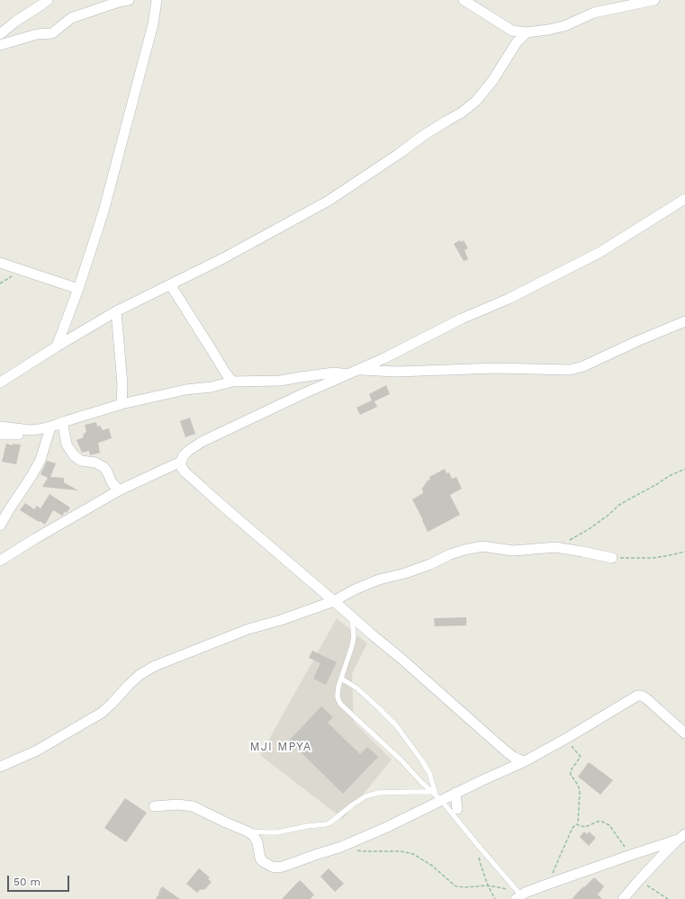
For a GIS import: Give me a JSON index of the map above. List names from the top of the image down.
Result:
{
  "districts": ["MJI MPYA"],
  "scale_bar": "50 m"
}
